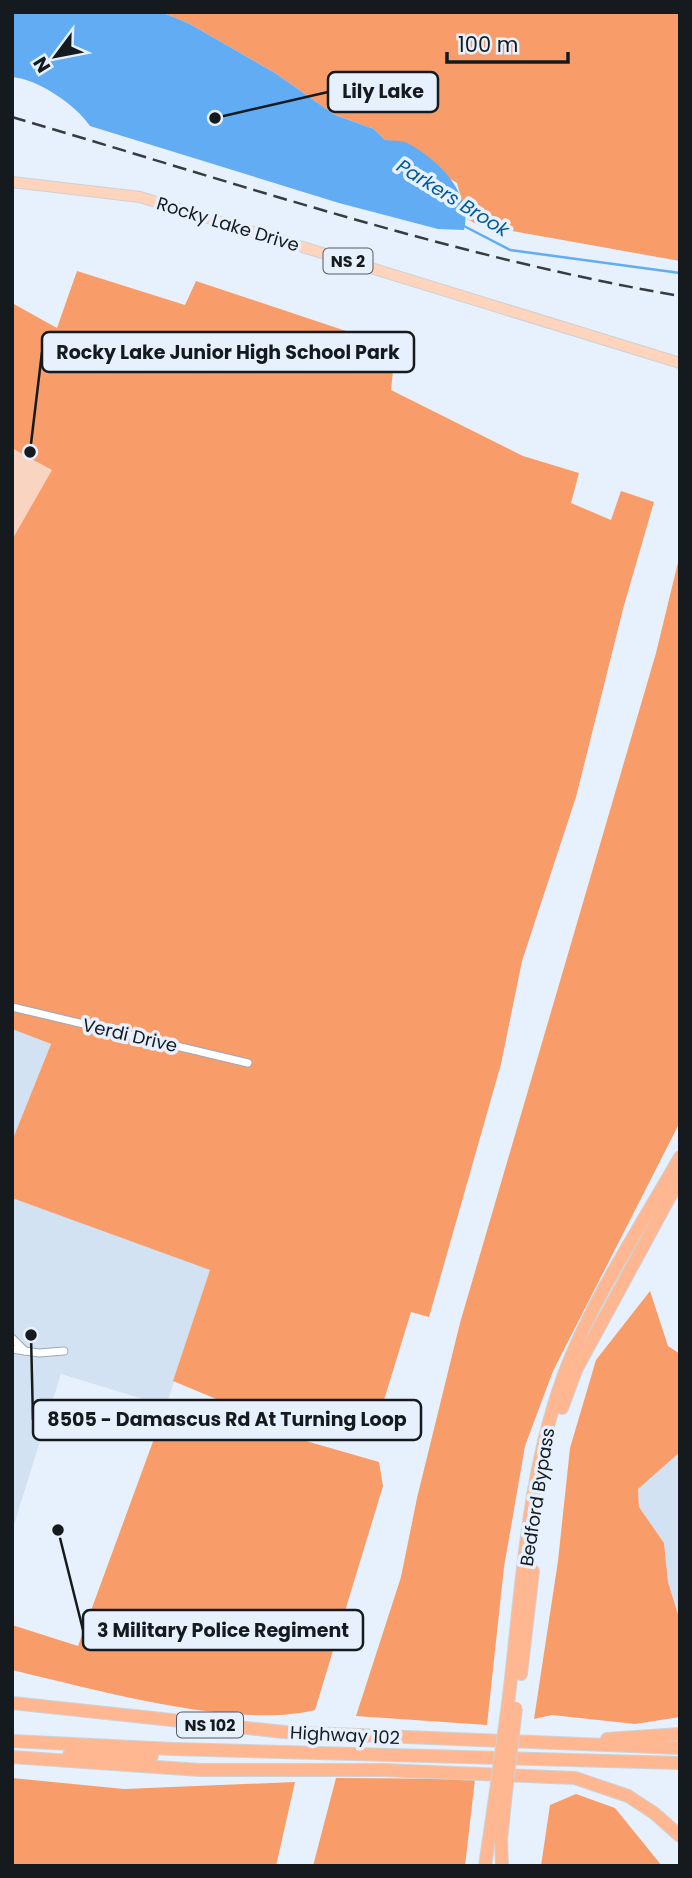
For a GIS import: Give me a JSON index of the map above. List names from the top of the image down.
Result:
{
  "streets": {
    "highway": ["Bedford Bypass", "NS 102", "Highway 102"],
    "main road": ["Rocky Lake Drive", "NS 2"],
    "street": ["Verdi Drive"]
  },
  "water": ["Parkers Brook"],
  "places": [
    "Lily Lake",
    "Rocky Lake Junior High School Park",
    "8505 - Damascus Rd At Turning Loop",
    "3 Military Police Regiment"
  ],
  "scale_bar": "100 m",
  "north": "bottom left"
}
